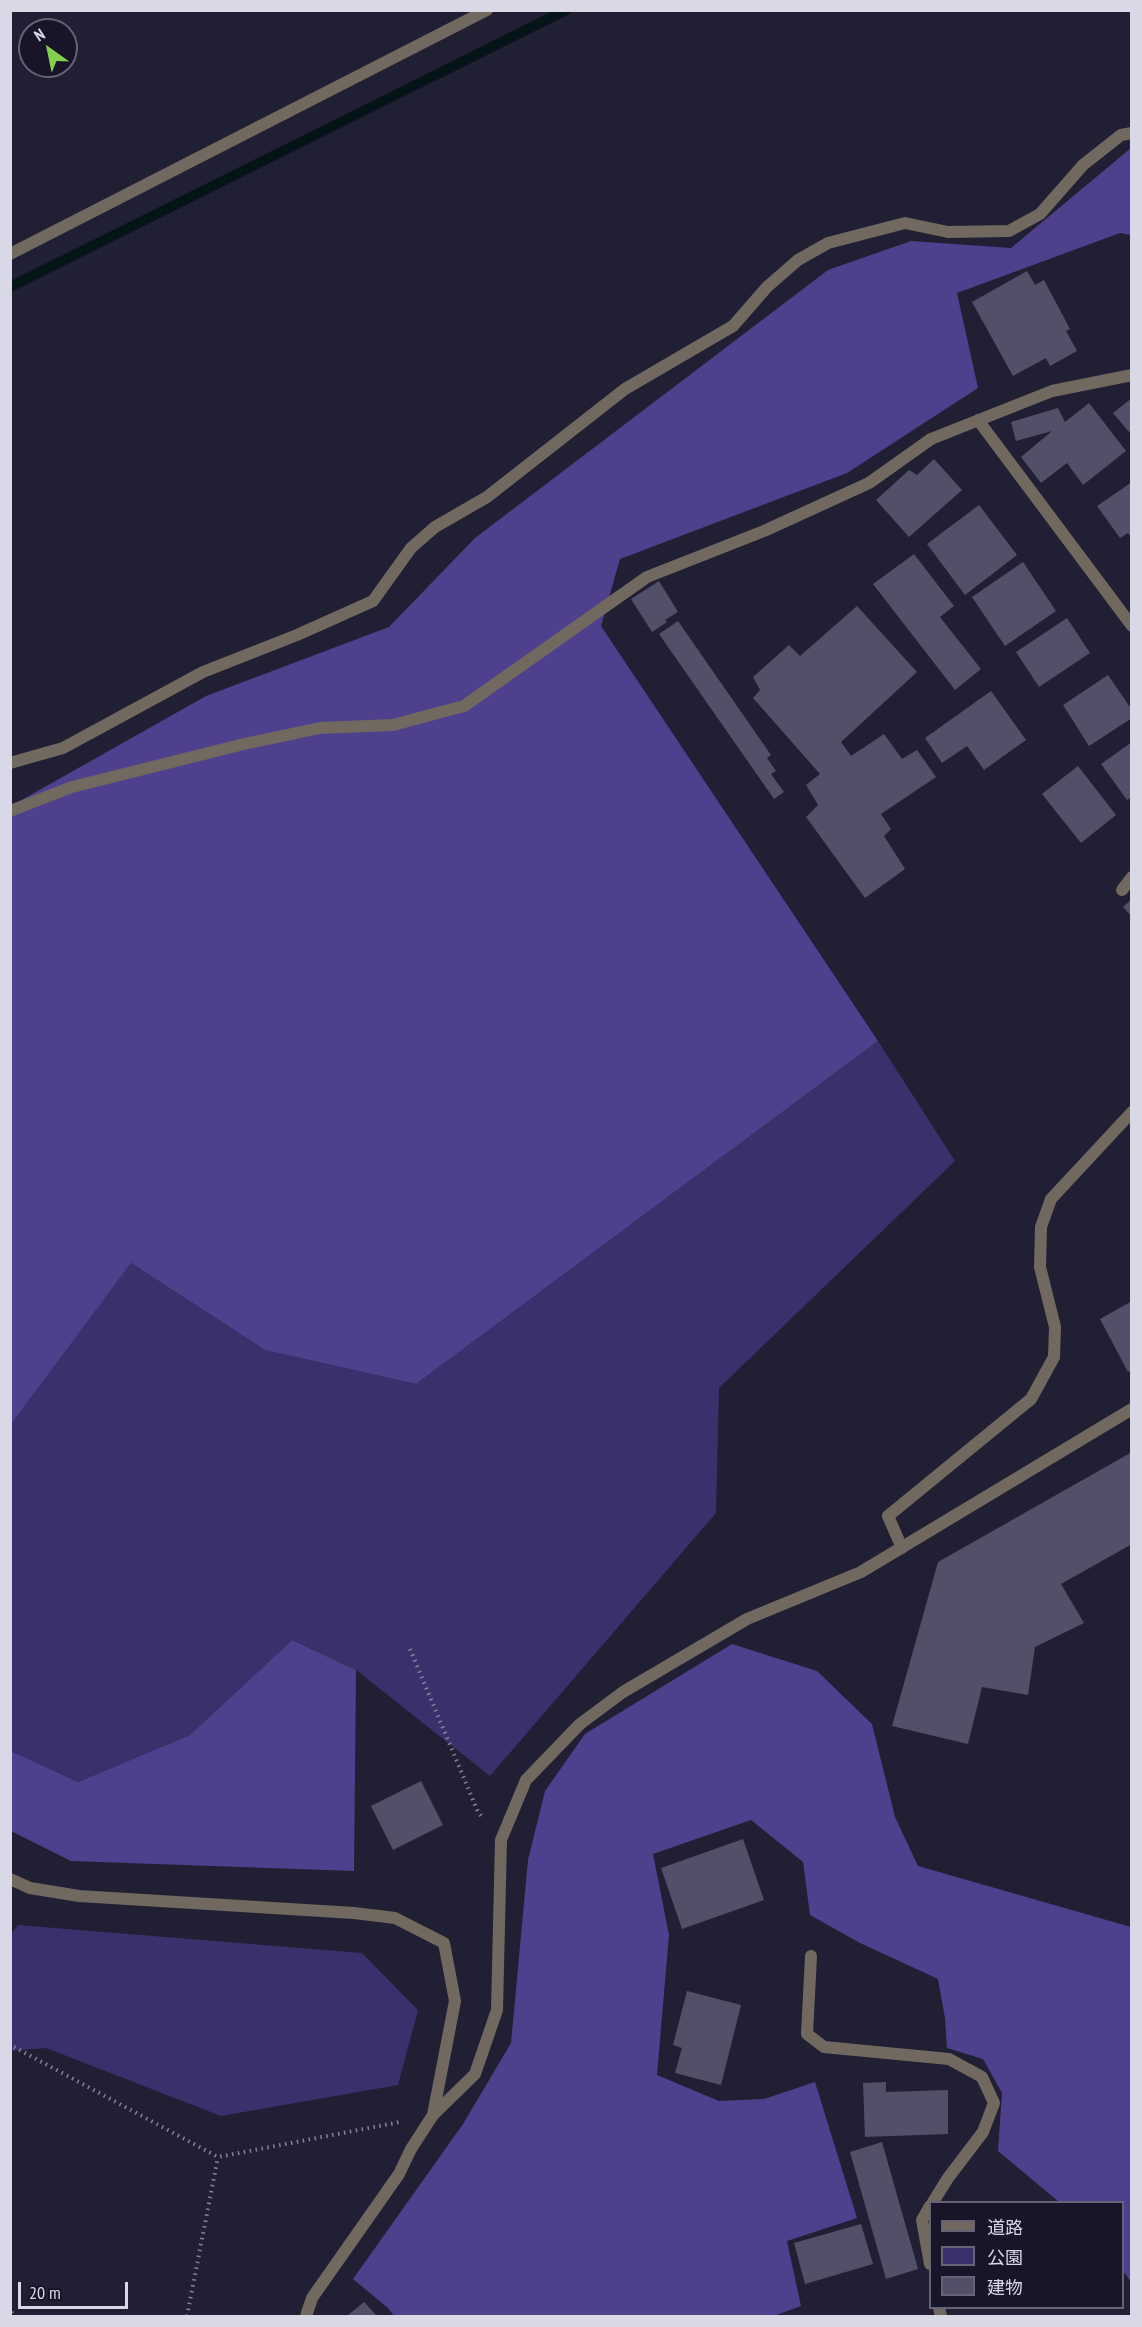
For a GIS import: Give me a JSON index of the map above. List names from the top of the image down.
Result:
{
  "legend": ["道路", "公園", "建物"],
  "scale_bar": "20 m",
  "north": "top left"
}
